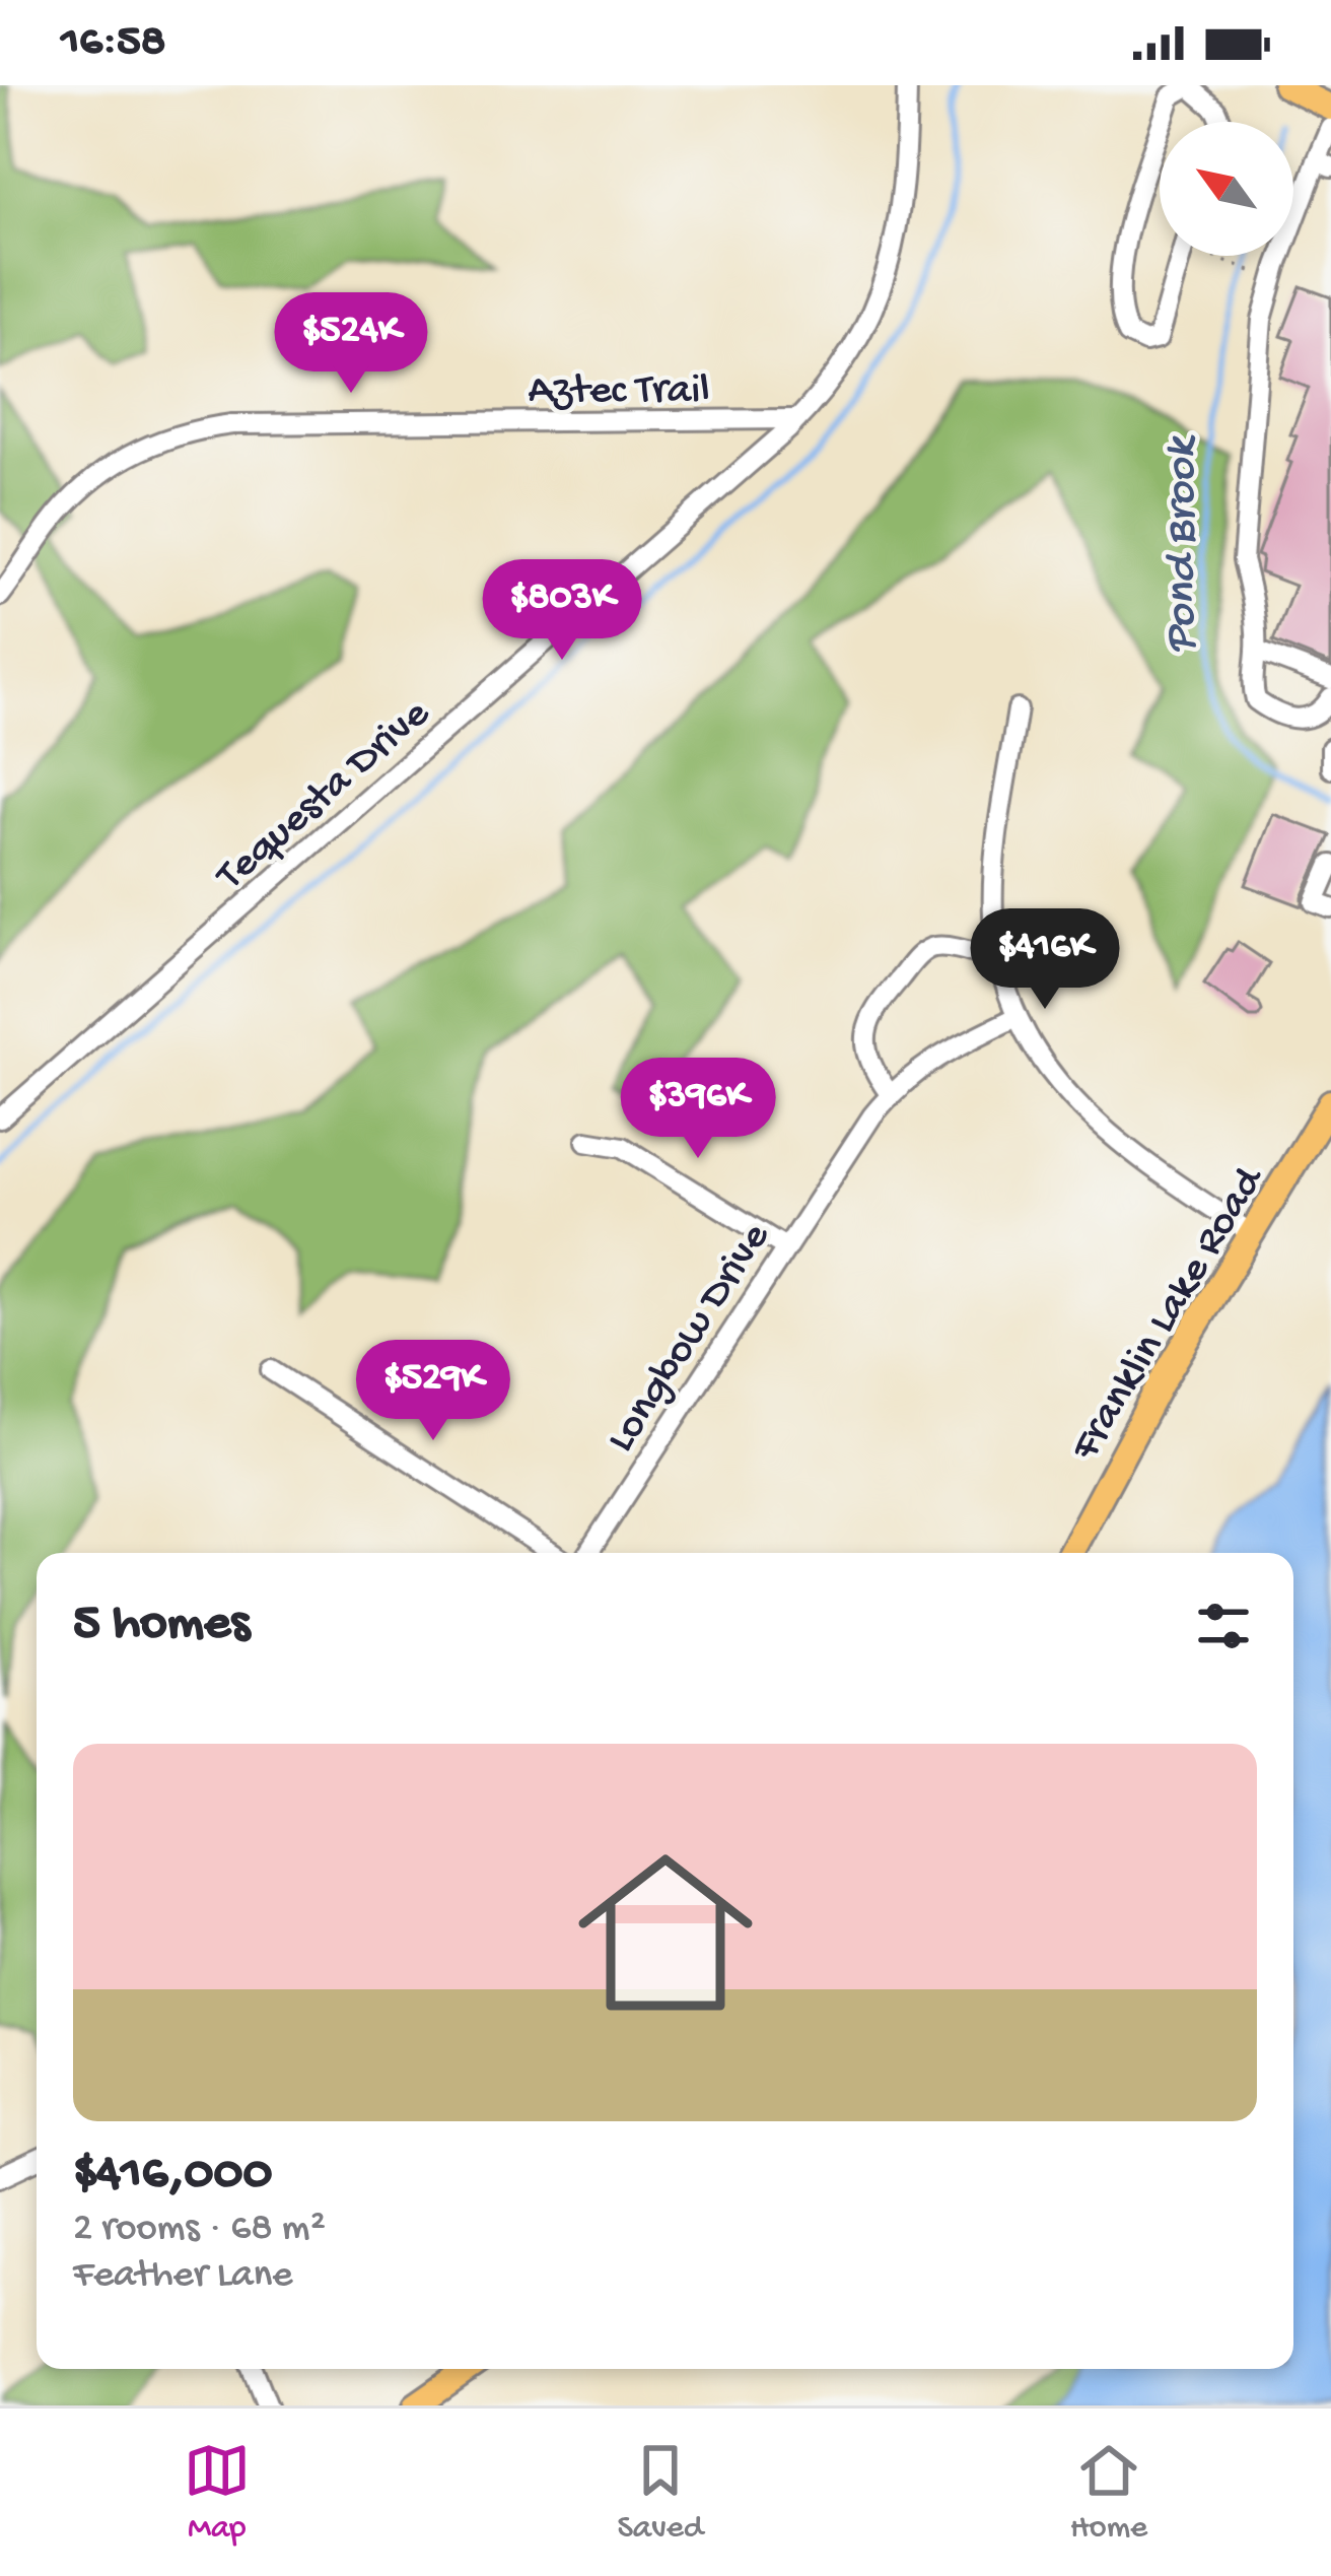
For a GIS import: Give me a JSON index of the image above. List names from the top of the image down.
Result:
{
  "streets": {
    "main road": ["Franklin Lake Road"],
    "street": ["Aztec Trail", "Tequesta Drive", "Longbow Drive"]
  },
  "crossings": [
    ["Aztec Trail", "Tequesta Drive"]
  ],
  "water": ["Pond Brook"],
  "north": "top left",
  "page": {
    "status": "16:58",
    "price": [
      "$524K",
      "$803K",
      "$416K",
      "$396K",
      "$529K"
    ],
    "heading": "5 homes",
    "list": [
      {
        "name": "$416,000",
        "note": "2 rooms · 68 m² · Feather Lane"
      }
    ],
    "tabs": ["Map", "Saved", "Home"]
  }
}
